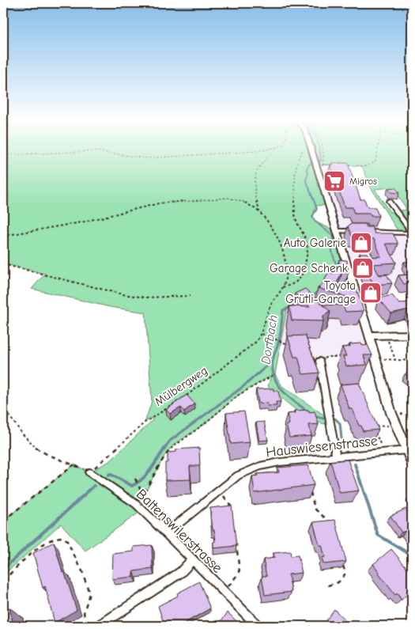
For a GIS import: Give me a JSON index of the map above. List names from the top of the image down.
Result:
{
  "streets": {
    "street": ["Hauswiesenstrasse", "Baltenswilerstrasse"],
    "path": ["Mülbergweg"]
  },
  "crossings": [
    ["Mülbergweg", "Baltenswilerstrasse"],
    ["Hauswiesenstrasse", "Baltenswilerstrasse"]
  ],
  "water": ["Dorfbach"],
  "places": {
    "supermarket": ["Migros"],
    "shop": ["Auto Galerie", "Garage Schenk", "Toyota Grütli-Garage"]
  }
}
